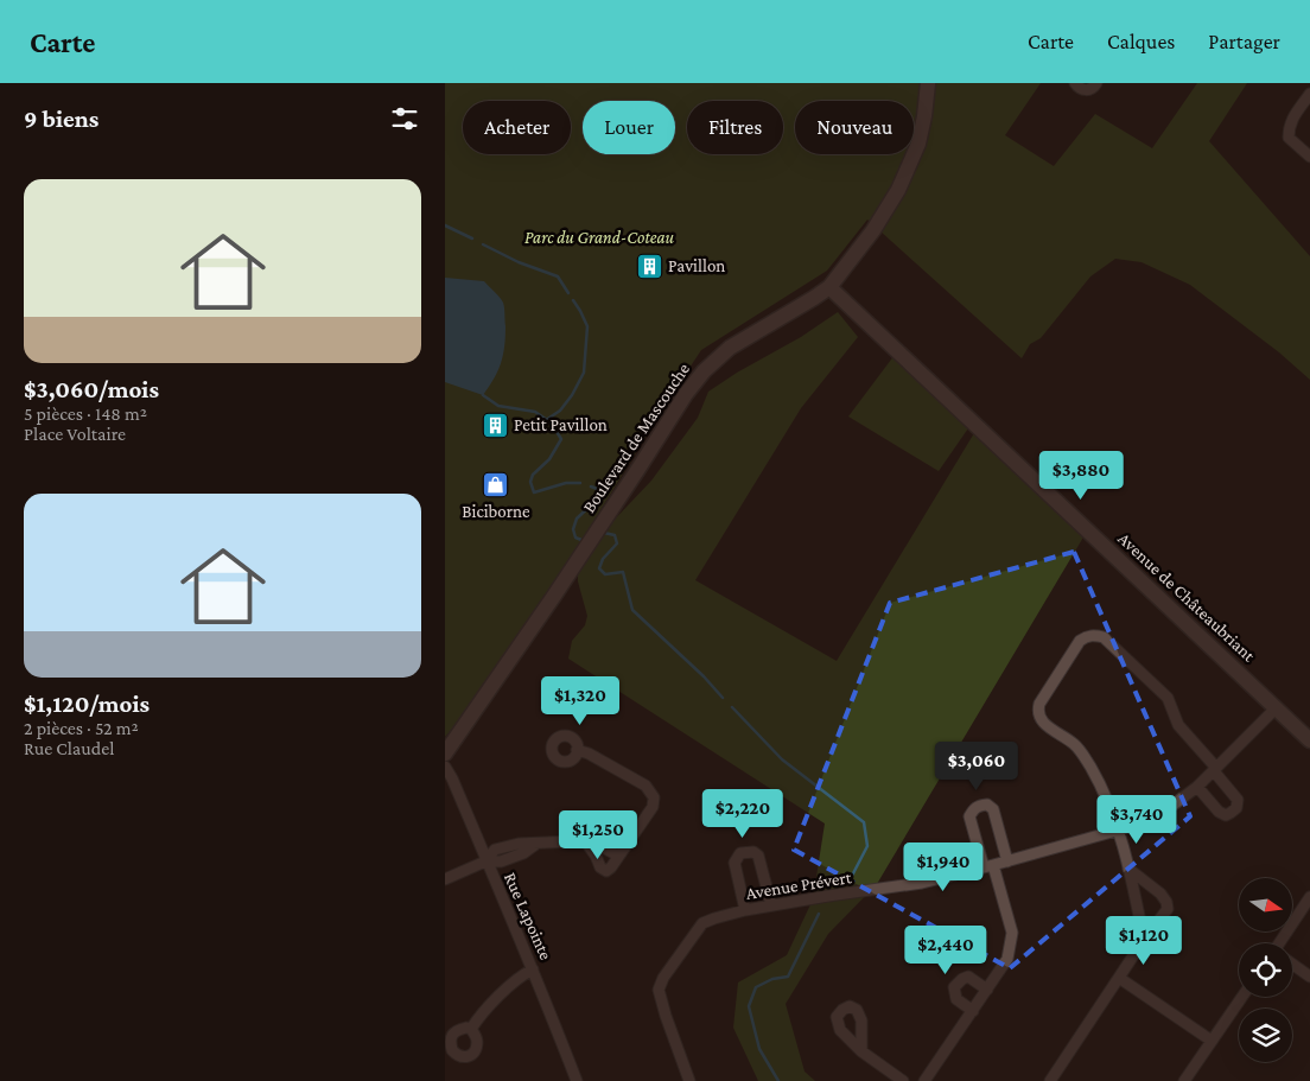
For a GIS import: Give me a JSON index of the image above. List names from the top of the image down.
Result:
{
  "streets": {
    "street": [
      "Boulevard de Mascouche",
      "Avenue de Châteaubriant",
      "Avenue Prévert",
      "Rue Lapointe"
    ]
  },
  "crossings": [
    ["Boulevard de Mascouche", "Avenue de Châteaubriant"],
    ["Avenue de Châteaubriant", "Avenue Prévert"]
  ],
  "parks": ["Parc du Grand-Coteau"],
  "places": {
    "building": ["Pavillon", "Petit Pavillon"],
    "shop": ["Biciborne"]
  },
  "north": "right",
  "page": {
    "header": "Carte",
    "nav": ["Carte", "Calques", "Partager"],
    "heading": "9 biens",
    "chip": [
      "Acheter",
      "Louer",
      "Filtres",
      "Nouveau"
    ],
    "list": [
      {
        "name": "$3,060/mois",
        "note": "5 pièces · 148 m² · Place Voltaire"
      },
      {
        "name": "$1,120/mois",
        "note": "2 pièces · 52 m² · Rue Claudel"
      }
    ],
    "price": [
      "$3,880",
      "$1,320",
      "$3,060",
      "$2,220",
      "$3,740",
      "$1,250",
      "$1,940",
      "$1,120",
      "$2,440"
    ]
  }
}
